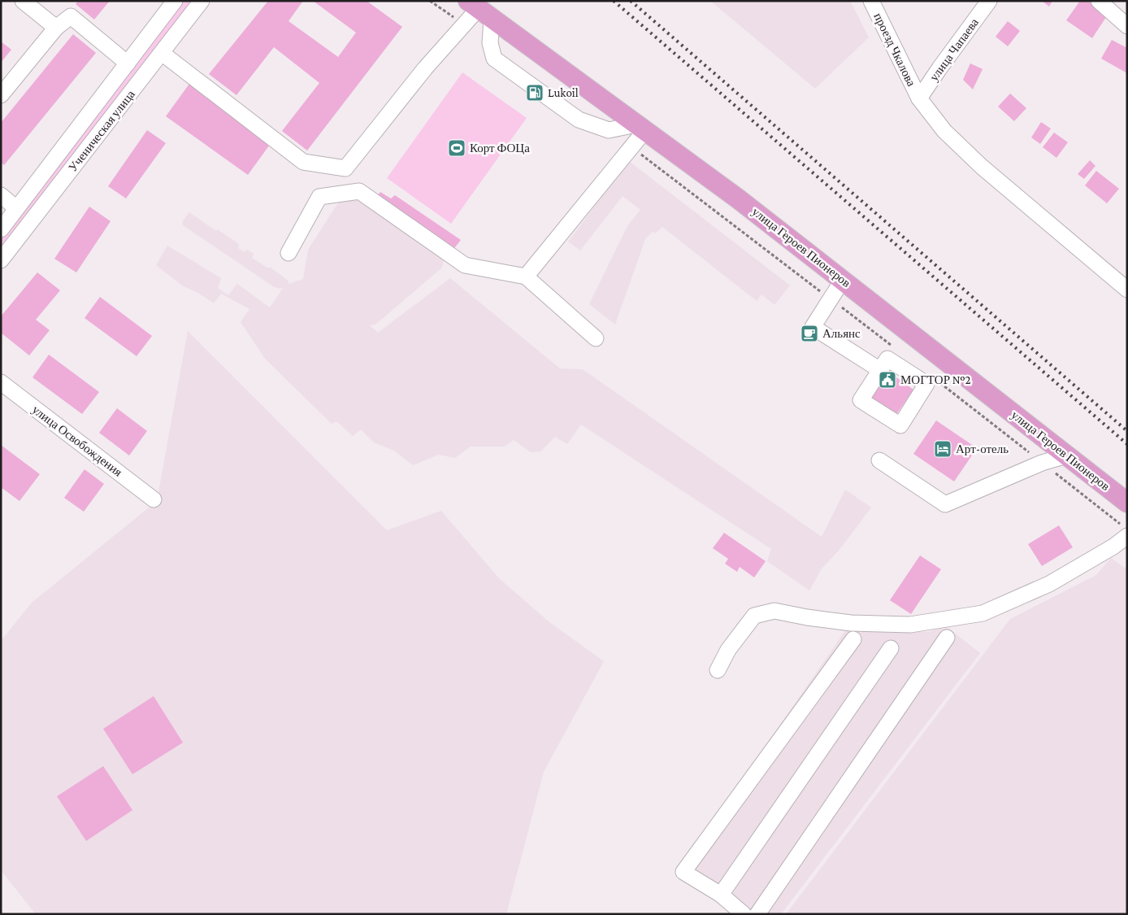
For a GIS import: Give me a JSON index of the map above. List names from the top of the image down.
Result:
{
  "streets": {
    "main road": ["улица Героев Пионеров"],
    "street": [
      "проезд Чкалова",
      "улица Чапаева",
      "Ученическая улица",
      "улица Освобождения"
    ]
  },
  "crossings": [
    ["проезд Чкалова", "улица Чапаева"]
  ],
  "places": {
    "fuel station": ["Lukoil"],
    "sports": ["Корт ФОЦа"],
    "cafe": ["Альянс"],
    "public building": ["МОГТОР №2"],
    "hotel": ["Арт-отель"]
  }
}
